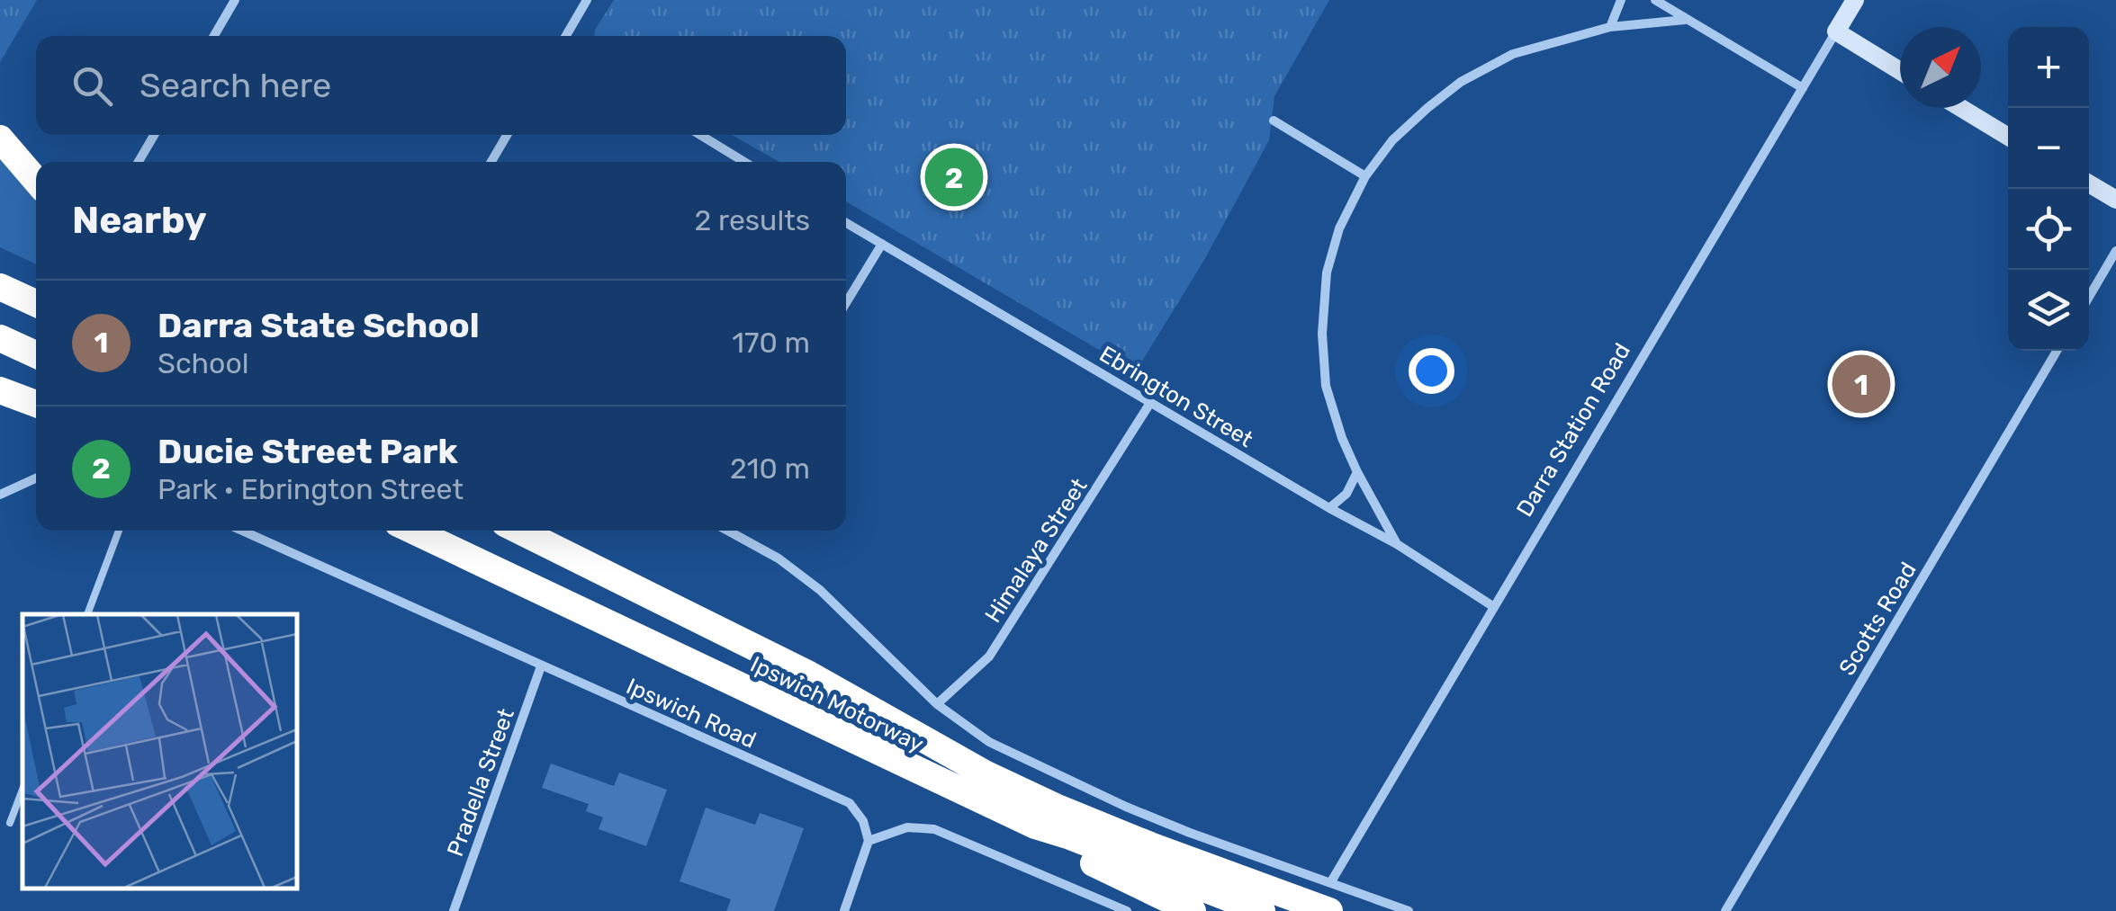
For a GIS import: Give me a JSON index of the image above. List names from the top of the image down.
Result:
{
  "streets": {
    "highway": ["Ipswich Motorway"],
    "street": [
      "Ebrington Street",
      "Darra Station Road",
      "Himalaya Street",
      "Scotts Road",
      "Ipswich Road",
      "Pradella Street"
    ]
  },
  "crossings": [
    ["Ebrington Street", "Darra Station Road"],
    ["Ebrington Street", "Himalaya Street"],
    ["Ipswich Road", "Pradella Street"]
  ],
  "north": "top right",
  "page": {
    "map_buttons": ["+", "−"],
    "search": "Search here",
    "pins": ["2", "1"],
    "heading": ["Nearby", "2 results"],
    "list": [
      {
        "mark": "1",
        "name": "Darra State School",
        "note": "School",
        "value": "170 m"
      },
      {
        "mark": "2",
        "name": "Ducie Street Park",
        "note": "Park · Ebrington Street",
        "value": "210 m"
      }
    ]
  }
}
